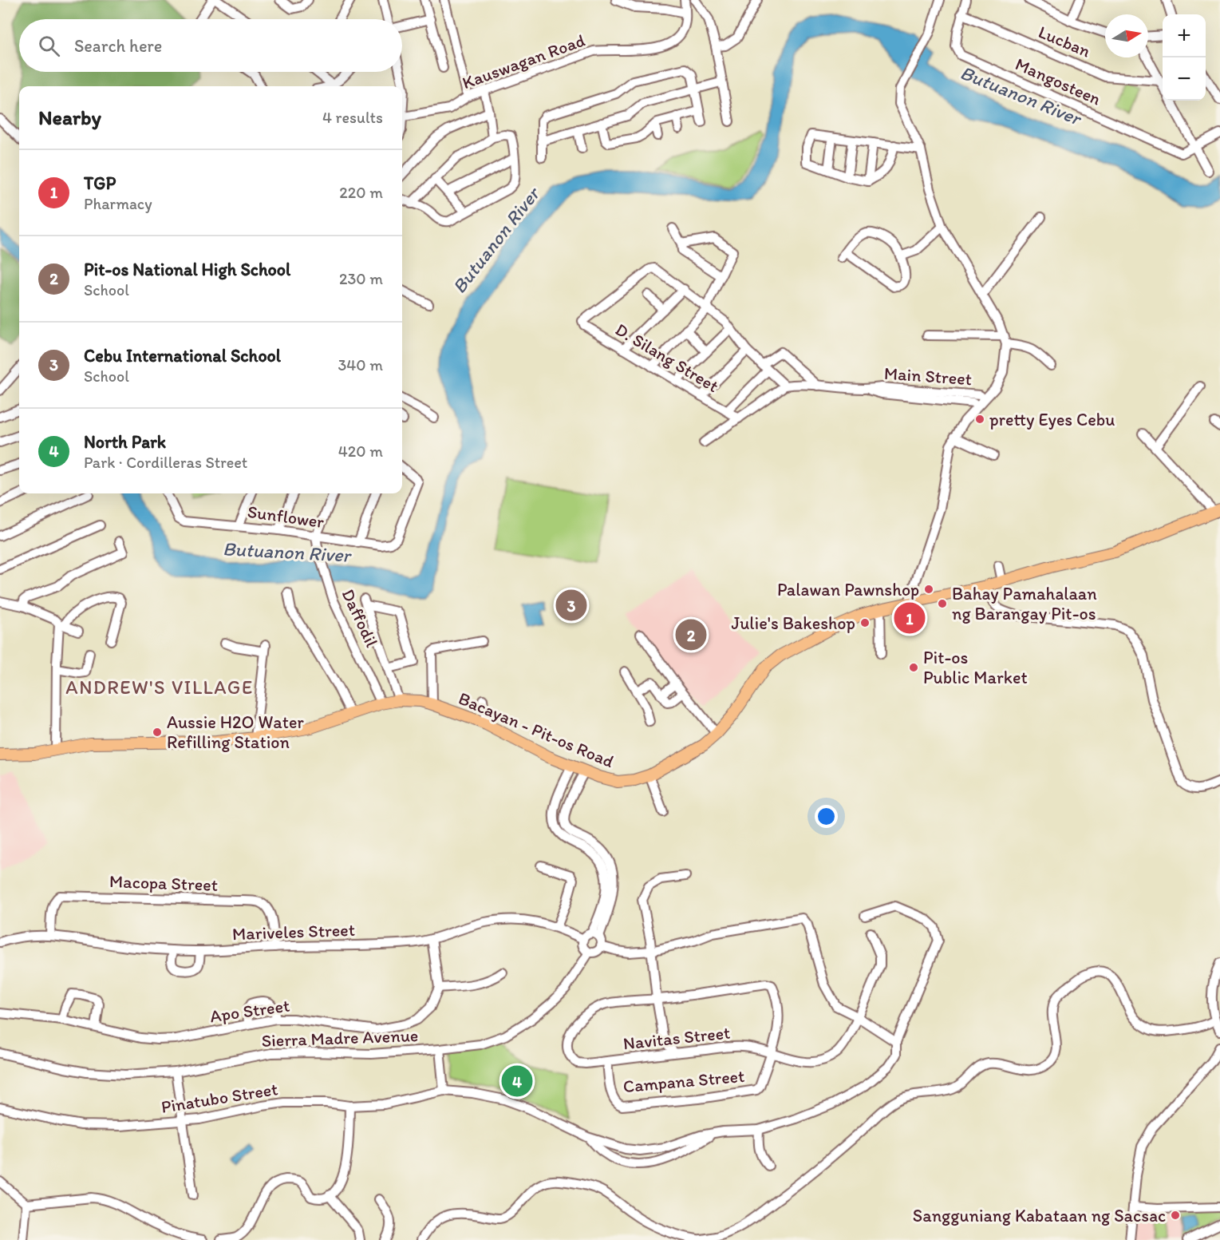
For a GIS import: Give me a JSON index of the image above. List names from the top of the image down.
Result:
{
  "streets": {
    "main road": ["Bacayan - Pit-os Road"],
    "street": [
      "Lucban",
      "Kauswagan Road",
      "Mangosteen",
      "D. Silang Street",
      "Main Street",
      "Sunflower",
      "Daffodil",
      "Macopa Street",
      "Mariveles Street",
      "Apo Street",
      "Sierra Madre Avenue",
      "Navitas Street",
      "Campana Street",
      "Pinatubo Street"
    ]
  },
  "crossings": [
    ["Lucban", "Mangosteen"],
    ["Sunflower", "Daffodil"],
    ["Daffodil", "Bacayan - Pit-os Road"],
    ["Macopa Street", "Mariveles Street"],
    ["Mariveles Street", "Sierra Madre Avenue"],
    ["Navitas Street", "Campana Street"]
  ],
  "districts": ["ANDREW'S VILLAGE"],
  "water": ["Butuanon River"],
  "places": [
    "pretty Eyes Cebu",
    "Palawan Pawnshop",
    "Bahay Pamahalaan ng Barangay Pit-os",
    "Julie's Bakeshop",
    "Pit-os Public Market",
    "Aussie H2O Water Refilling Station",
    "Sangguniang Kabataan ng Sacsac"
  ],
  "north": "right",
  "page": {
    "map_buttons": ["+", "−"],
    "search": "Search here",
    "heading": ["Nearby", "4 results"],
    "list": [
      {
        "mark": "1",
        "name": "TGP",
        "note": "Pharmacy",
        "value": "220 m"
      },
      {
        "mark": "2",
        "name": "Pit-os National High School",
        "note": "School",
        "value": "230 m"
      },
      {
        "mark": "3",
        "name": "Cebu International School",
        "note": "School",
        "value": "340 m"
      },
      {
        "mark": "4",
        "name": "North Park",
        "note": "Park · Cordilleras Street",
        "value": "420 m"
      }
    ],
    "pins": [
      "3",
      "1",
      "2",
      "4"
    ]
  }
}
